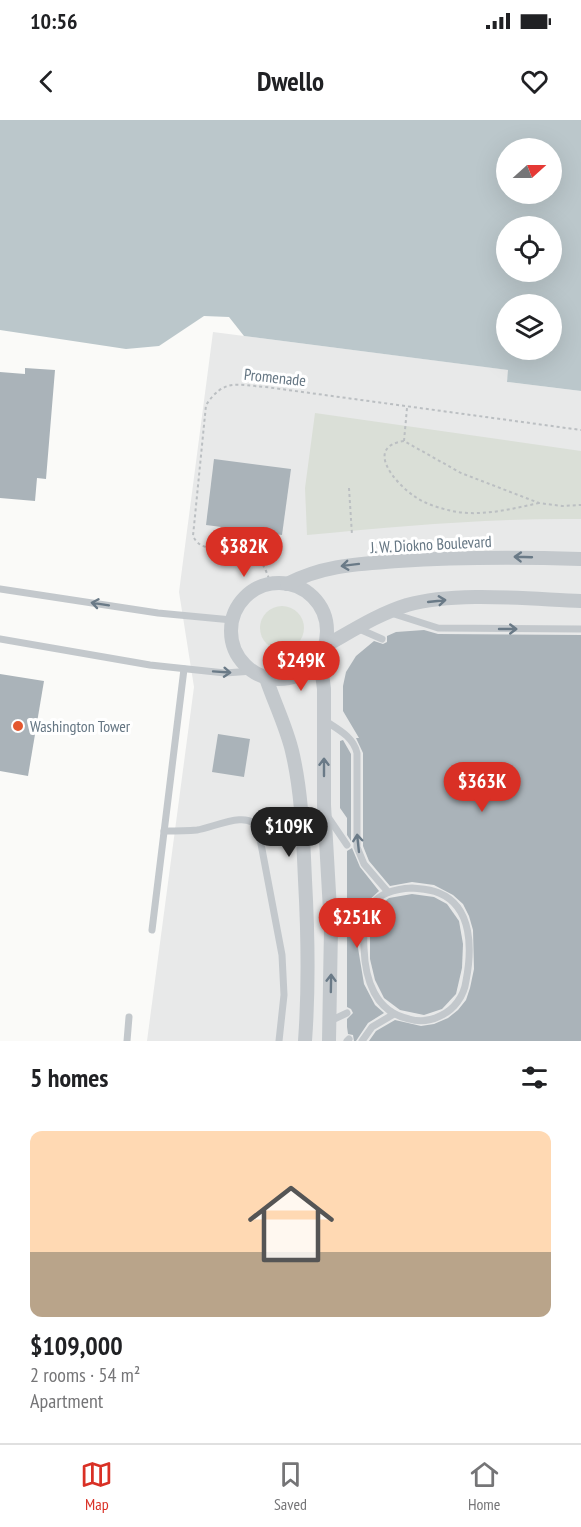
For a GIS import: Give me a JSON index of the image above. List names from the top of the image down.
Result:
{
  "streets": {
    "street": ["J. W. Diokno Boulevard"],
    "path": ["Promenade"]
  },
  "crossings": [
    ["Promenade", "J. W. Diokno Boulevard"]
  ],
  "places": ["Washington Tower"],
  "north": "right",
  "page": {
    "status": "10:56",
    "header": "Dwello",
    "price": [
      "$382K",
      "$249K",
      "$363K",
      "$109K",
      "$251K"
    ],
    "heading": "5 homes",
    "list": [
      {
        "name": "$109,000",
        "note": "2 rooms · 54 m² · Apartment"
      }
    ],
    "tabs": ["Map", "Saved", "Home"]
  }
}
